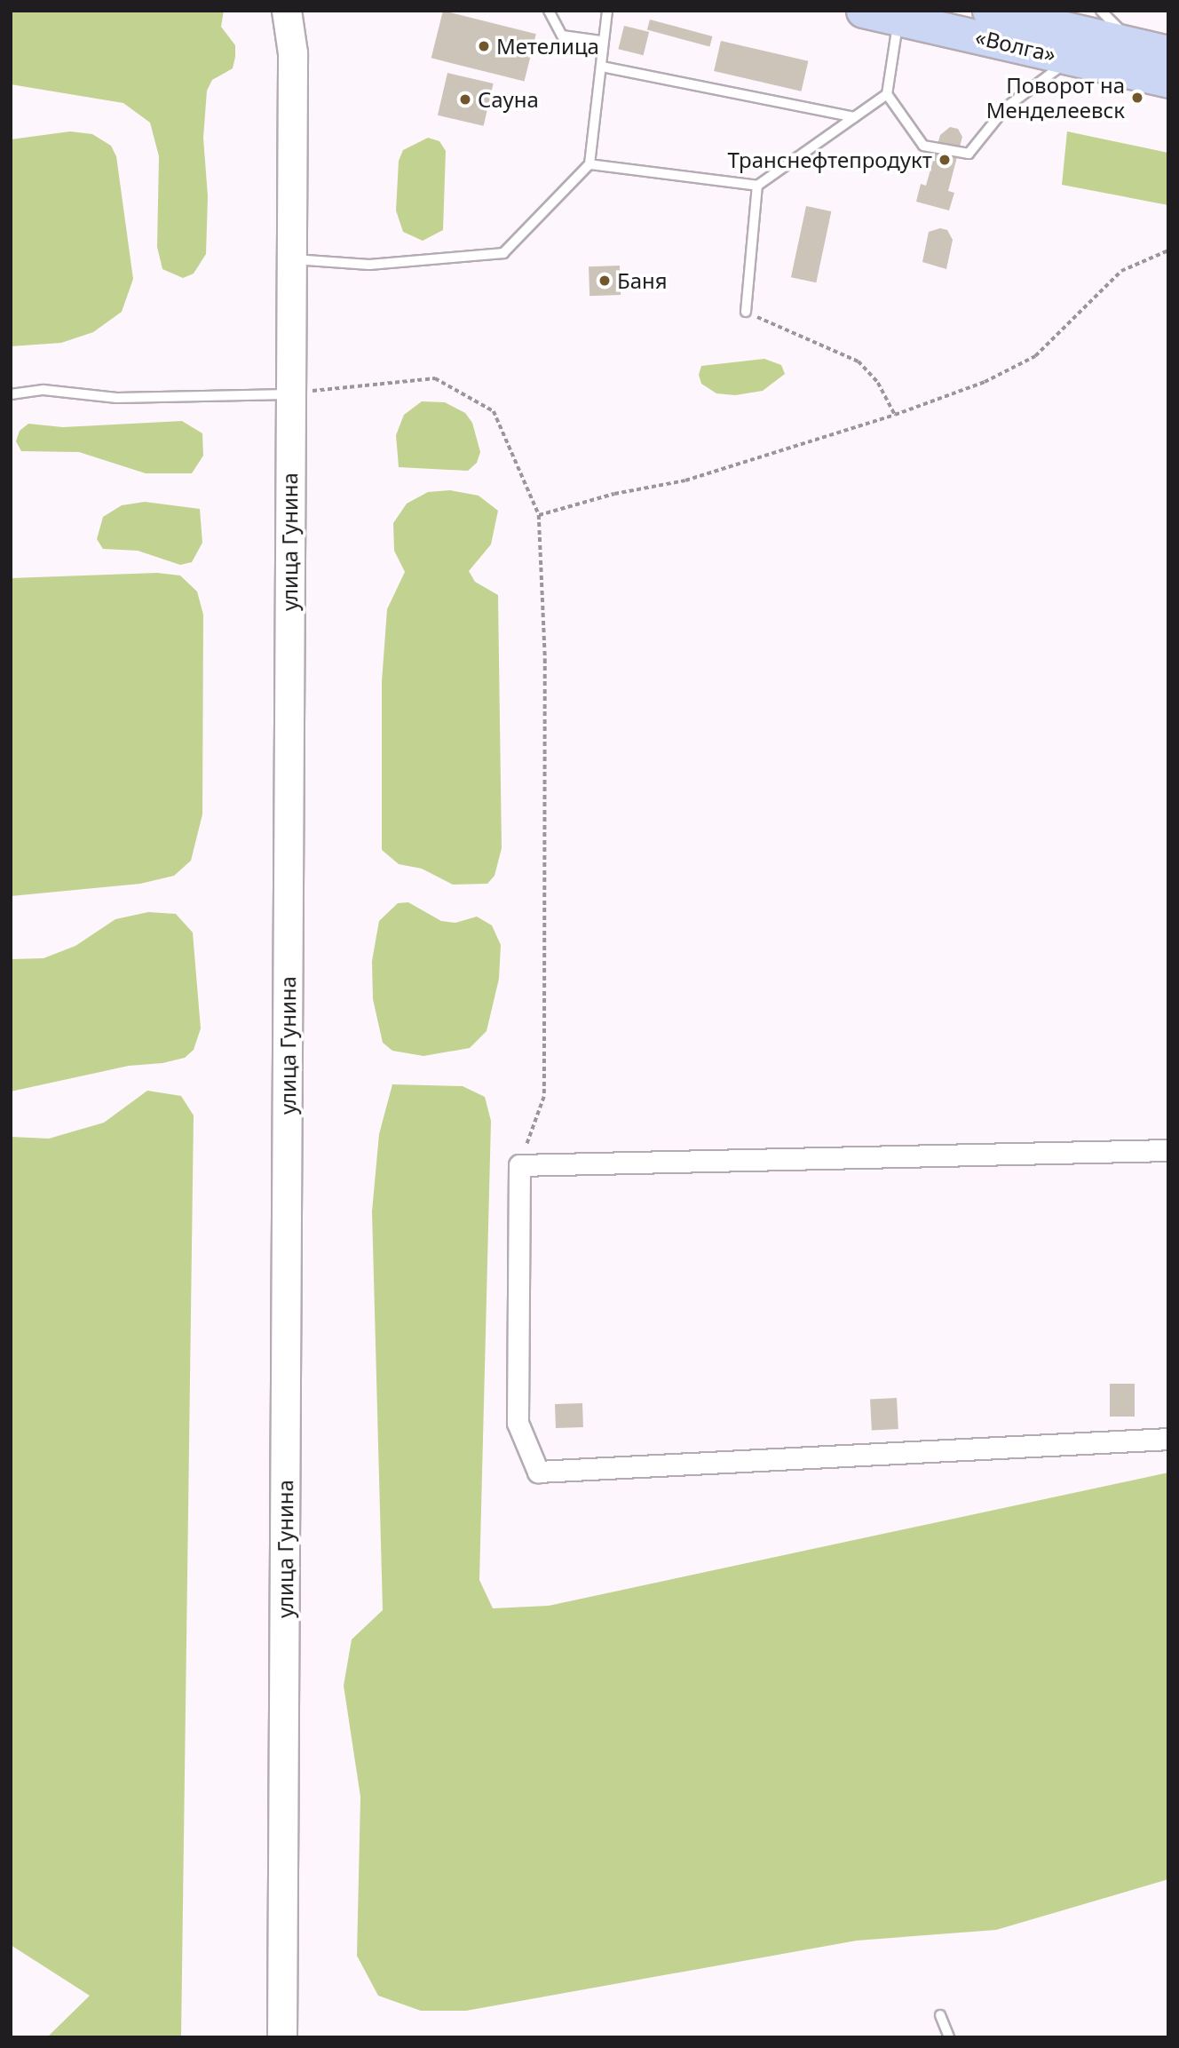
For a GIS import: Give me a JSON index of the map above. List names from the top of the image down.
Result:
{
  "streets": {
    "highway": ["«Волга»"],
    "main road": ["улица Гунина"]
  },
  "places": [
    "Метелица",
    "Поворот на Менделеевск",
    "Сауна",
    "Транснефтепродукт",
    "Баня"
  ]
}
